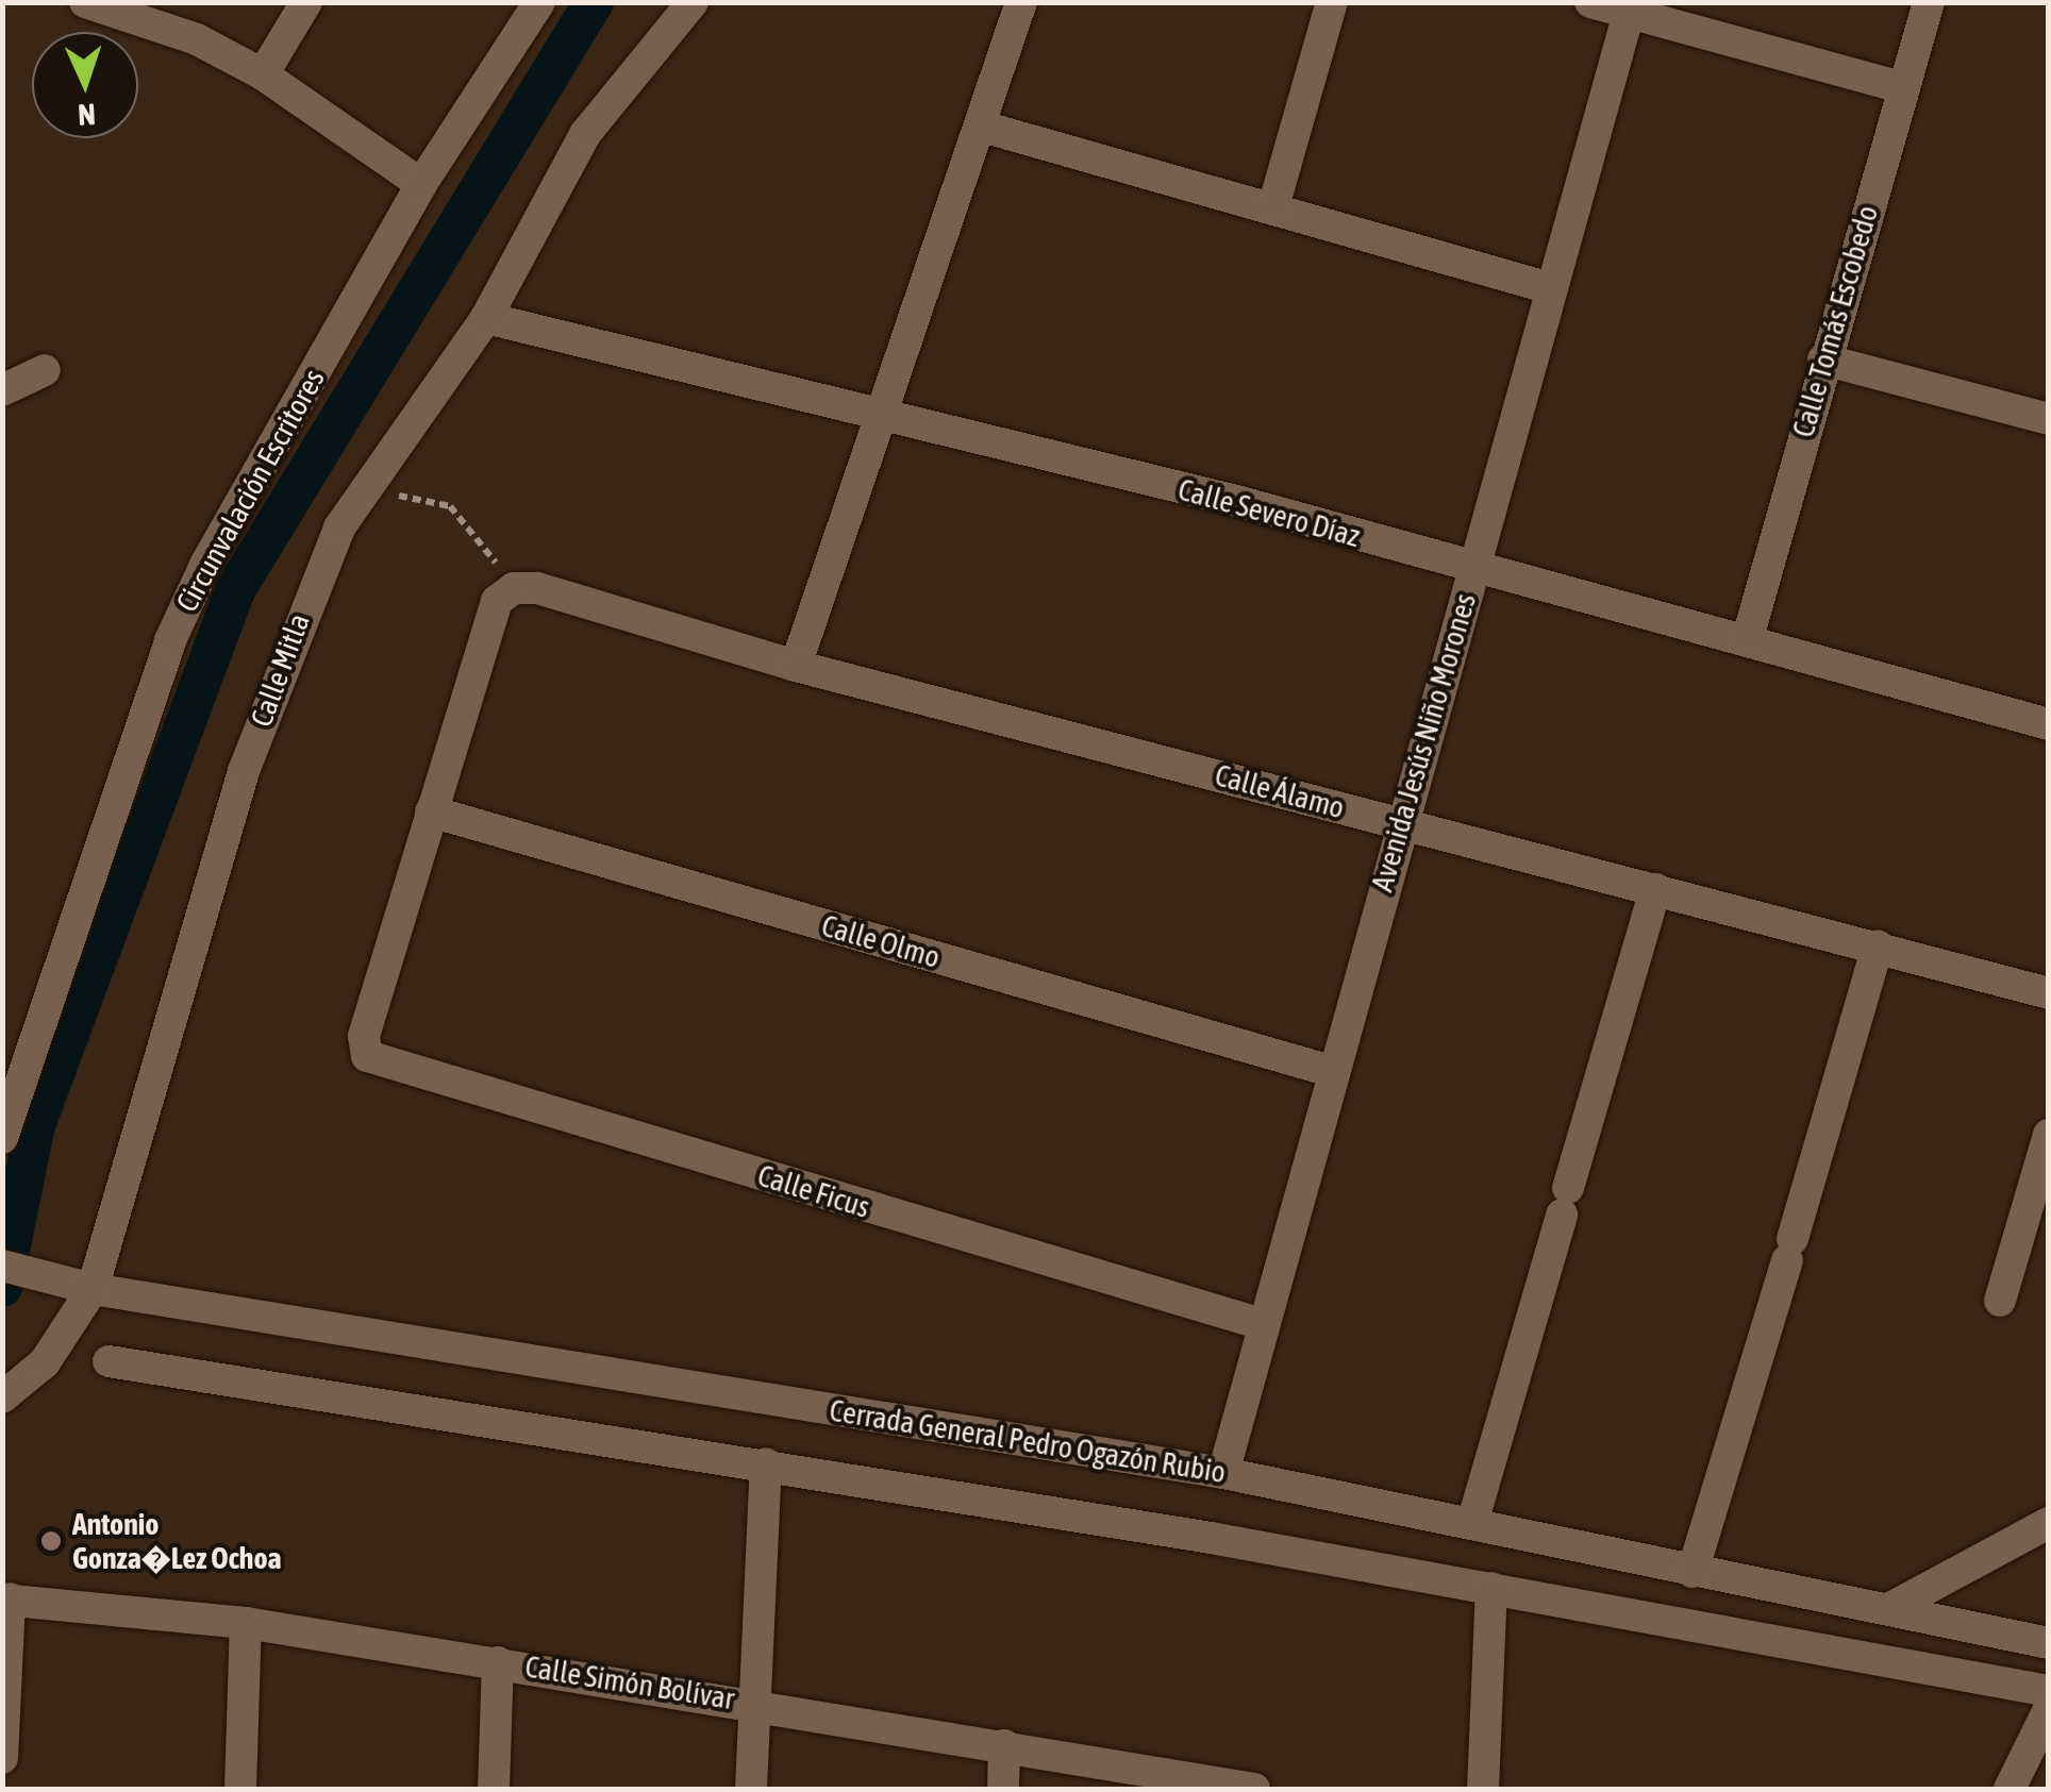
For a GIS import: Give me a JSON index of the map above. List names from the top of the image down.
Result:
{
  "streets": {
    "street": [
      "Calle Tomás Escobedo",
      "Circunvalación Escritores",
      "Calle Severo Díaz",
      "Calle Mitla",
      "Avenida Jesús Niño Morones",
      "Calle Álamo",
      "Calle Olmo",
      "Calle Ficus",
      "Cerrada General Pedro Ogazón Rubio",
      "Calle Simón Bolívar"
    ]
  },
  "crossings": [
    ["Calle Tomás Escobedo", "Calle Severo Díaz"],
    ["Calle Severo Díaz", "Calle Mitla"],
    ["Calle Severo Díaz", "Avenida Jesús Niño Morones"],
    ["Calle Mitla", "Cerrada General Pedro Ogazón Rubio"],
    ["Avenida Jesús Niño Morones", "Calle Álamo"],
    ["Avenida Jesús Niño Morones", "Calle Olmo"],
    ["Avenida Jesús Niño Morones", "Calle Ficus"],
    ["Avenida Jesús Niño Morones", "Cerrada General Pedro Ogazón Rubio"],
    ["Calle Olmo", "Calle Ficus"]
  ],
  "places": ["Antonio Gonza�Lez Ochoa"],
  "north": "bottom"
}
